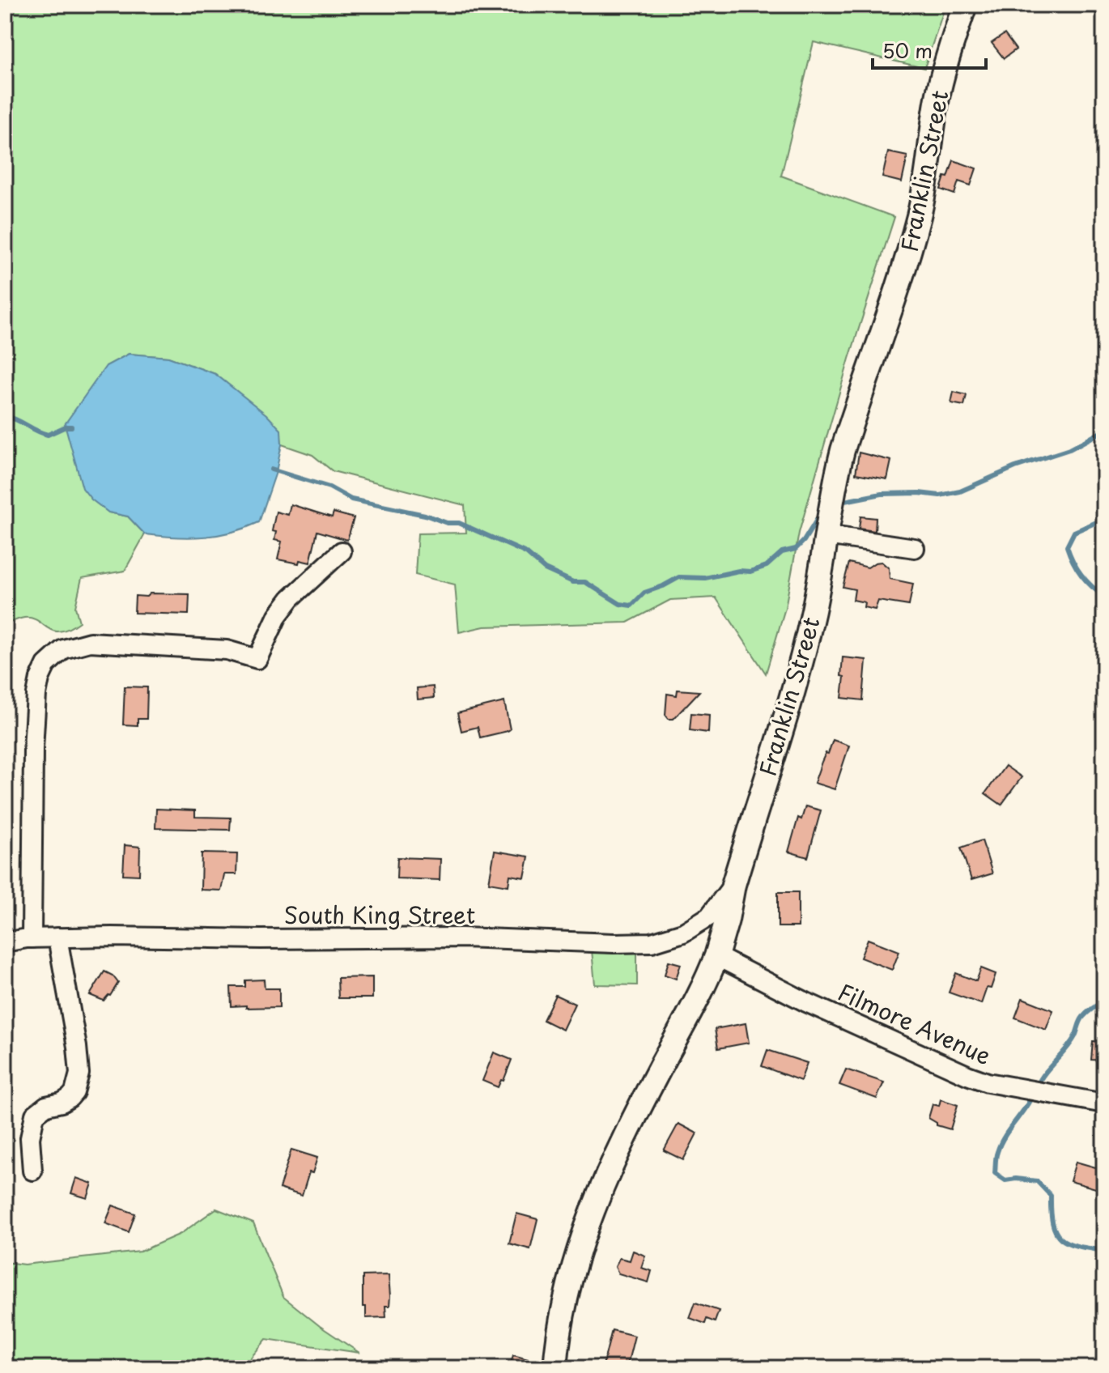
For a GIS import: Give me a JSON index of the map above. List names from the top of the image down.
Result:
{
  "streets": {
    "main road": ["Franklin Street"],
    "street": ["South King Street", "Filmore Avenue"]
  },
  "crossings": [
    ["Franklin Street", "South King Street"],
    ["Franklin Street", "Filmore Avenue"]
  ],
  "scale_bar": "50 m"
}
